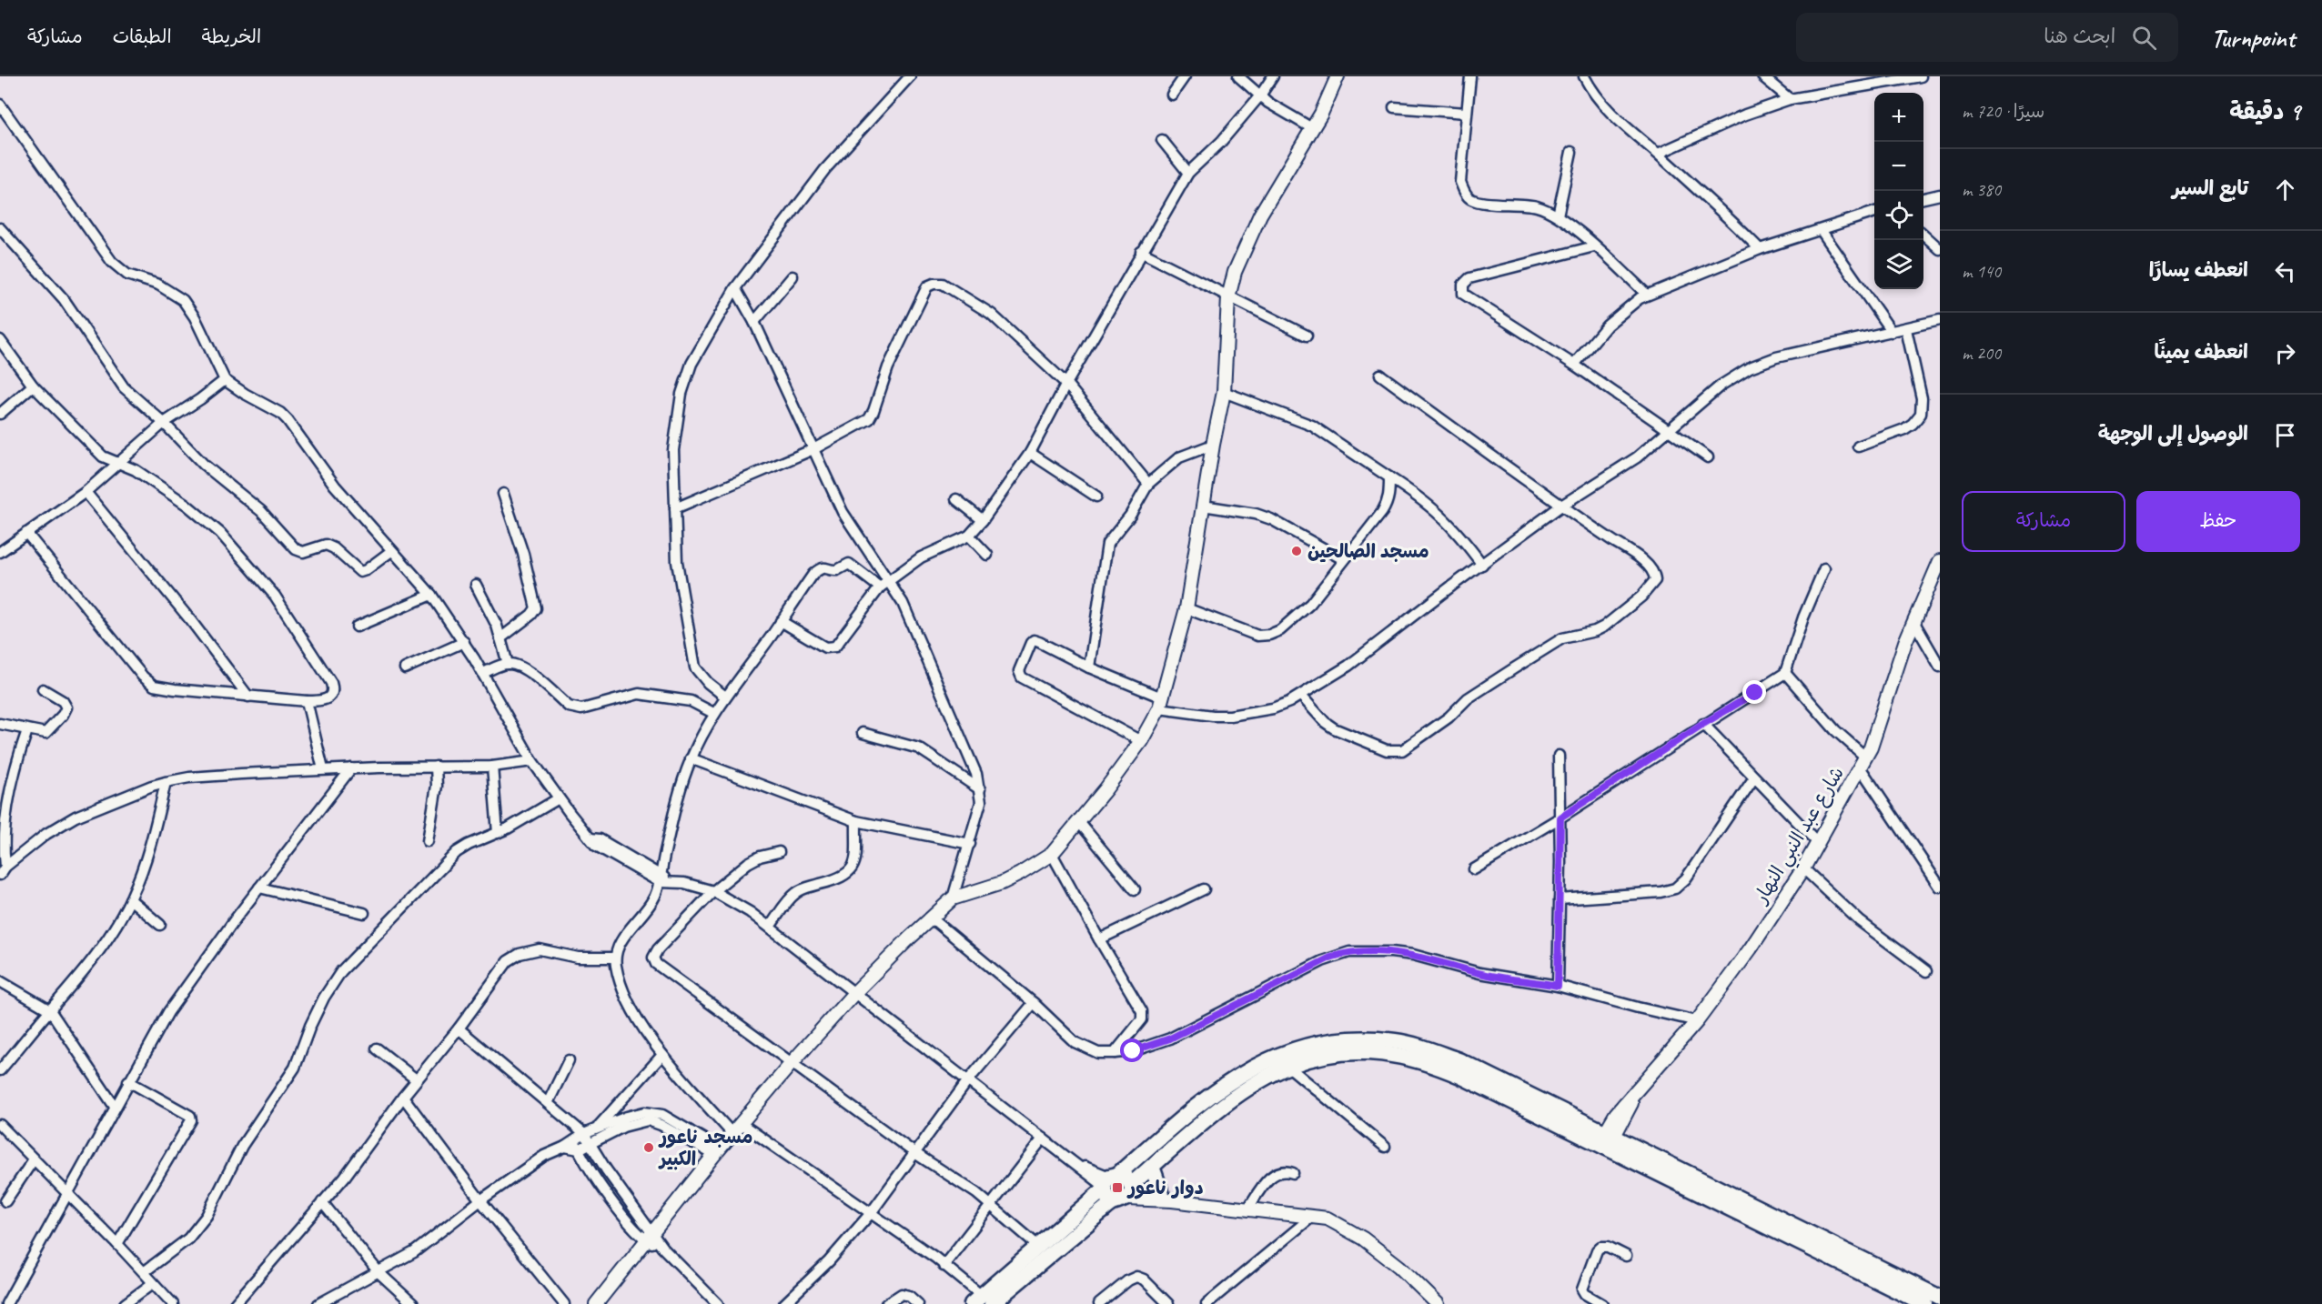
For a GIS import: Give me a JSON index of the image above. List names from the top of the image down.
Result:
{
  "streets": {
    "street": ["شارع عبد النبي النهار"]
  },
  "places": {
    "other": ["مسجد الصالحين", "مسجد ناعور الكبير"],
    "transit": ["دوار ناعور"]
  },
  "page": {
    "header": "Turnpoint",
    "search": "ابحث هنا",
    "nav": ["الخريطة", "الطبقات", "مشاركة"],
    "heading": ["9 دقيقة", "سيرًا · 720 m"],
    "map_buttons": ["+", "−"],
    "list": [
      ["تابع السير", "380 m"],
      ["انعطف يسارًا", "140 m"],
      ["انعطف يمينًا", "200 m"],
      "الوصول إلى الوجهة"
    ],
    "buttons": ["حفظ", "مشاركة"]
  }
}
